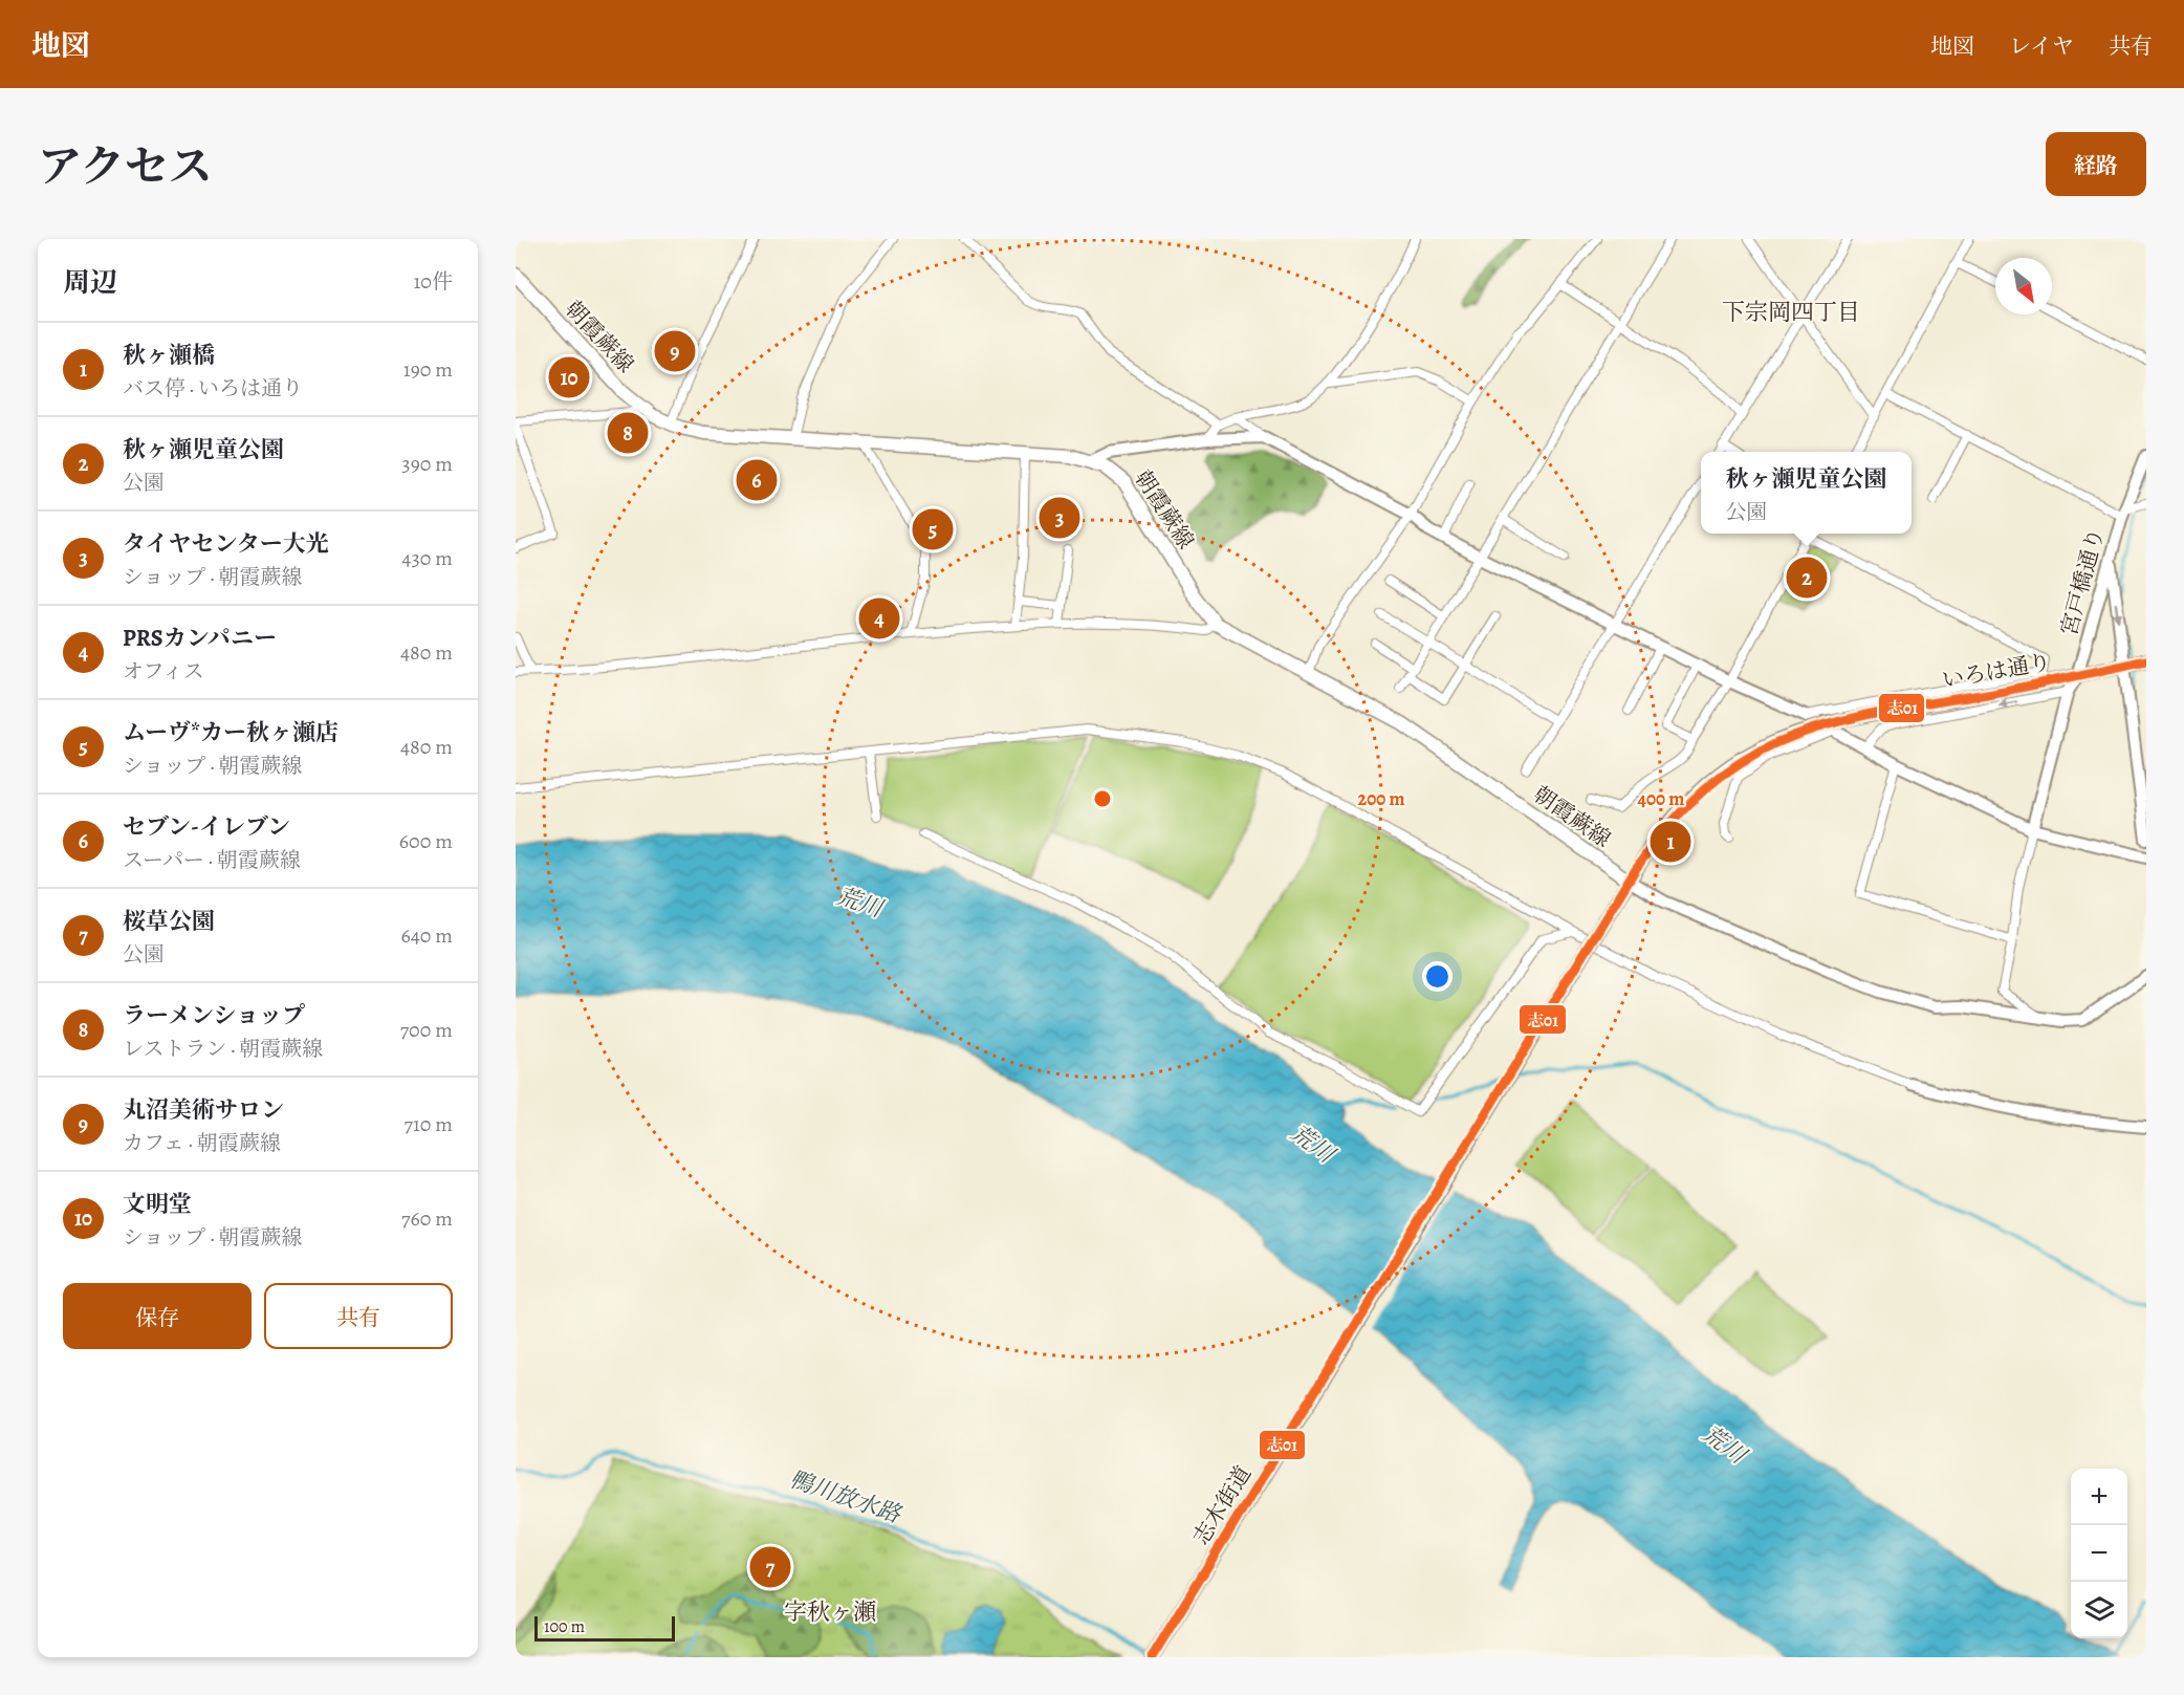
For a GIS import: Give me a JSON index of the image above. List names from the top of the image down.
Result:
{
  "streets": {
    "main road": ["朝霞蕨線", "いろは通り", "志木街道"],
    "street": ["宮戸橋通り"]
  },
  "crossings": [
    ["朝霞蕨線", "いろは通り"],
    ["宮戸橋通り", "いろは通り"],
    ["いろは通り", "志木街道"]
  ],
  "districts": ["下宗岡四丁目", "字秋ヶ瀬"],
  "water": ["荒川", "鴨川放水路"],
  "lines": ["transit line 志01"],
  "scale_bar": "100 m",
  "north": "bottom right",
  "page": {
    "header": "地図",
    "nav": ["地図", "レイヤ", "共有"],
    "title": "アクセス",
    "buttons": [
      "経路",
      ["保存", "共有"]
    ],
    "heading": ["周辺", "10件"],
    "list": [
      {
        "mark": "1",
        "name": "秋ヶ瀬橋",
        "note": "バス停 · いろは通り",
        "value": "190 m"
      },
      {
        "mark": "2",
        "name": "秋ヶ瀬児童公園",
        "note": "公園",
        "value": "390 m"
      },
      {
        "mark": "3",
        "name": "タイヤセンター大光",
        "note": "ショップ · 朝霞蕨線",
        "value": "430 m"
      },
      {
        "mark": "4",
        "name": "PRSカンパニー",
        "note": "オフィス",
        "value": "480 m"
      },
      {
        "mark": "5",
        "name": "ムーヴ*カー秋ヶ瀬店",
        "note": "ショップ · 朝霞蕨線",
        "value": "480 m"
      },
      {
        "mark": "6",
        "name": "セブン-イレブン",
        "note": "スーパー · 朝霞蕨線",
        "value": "600 m"
      },
      {
        "mark": "7",
        "name": "桜草公園",
        "note": "公園",
        "value": "640 m"
      },
      {
        "mark": "8",
        "name": "ラーメンショップ",
        "note": "レストラン · 朝霞蕨線",
        "value": "700 m"
      },
      {
        "mark": "9",
        "name": "丸沼美術サロン",
        "note": "カフェ · 朝霞蕨線",
        "value": "710 m"
      },
      {
        "mark": "10",
        "name": "文明堂",
        "note": "ショップ · 朝霞蕨線",
        "value": "760 m"
      }
    ],
    "pins": [
      "9",
      "10",
      "8",
      "6",
      "3",
      "5",
      "2",
      "4",
      "1",
      "7"
    ],
    "popup": ["秋ヶ瀬児童公園", "公園"],
    "map_buttons": ["+", "−"],
    "scale": "100 m"
  },
  "rings": ["200 m", "400 m"]
}
